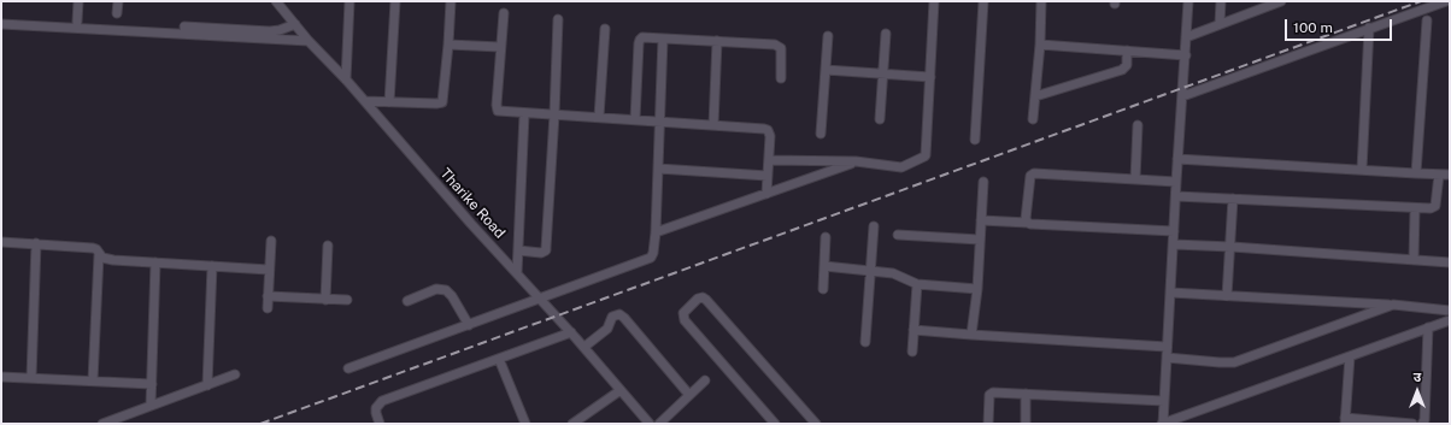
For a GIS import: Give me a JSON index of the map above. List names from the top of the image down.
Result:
{
  "streets": {
    "street": ["Tharike Road"]
  },
  "scale_bar": "100 m",
  "north": "top"
}
